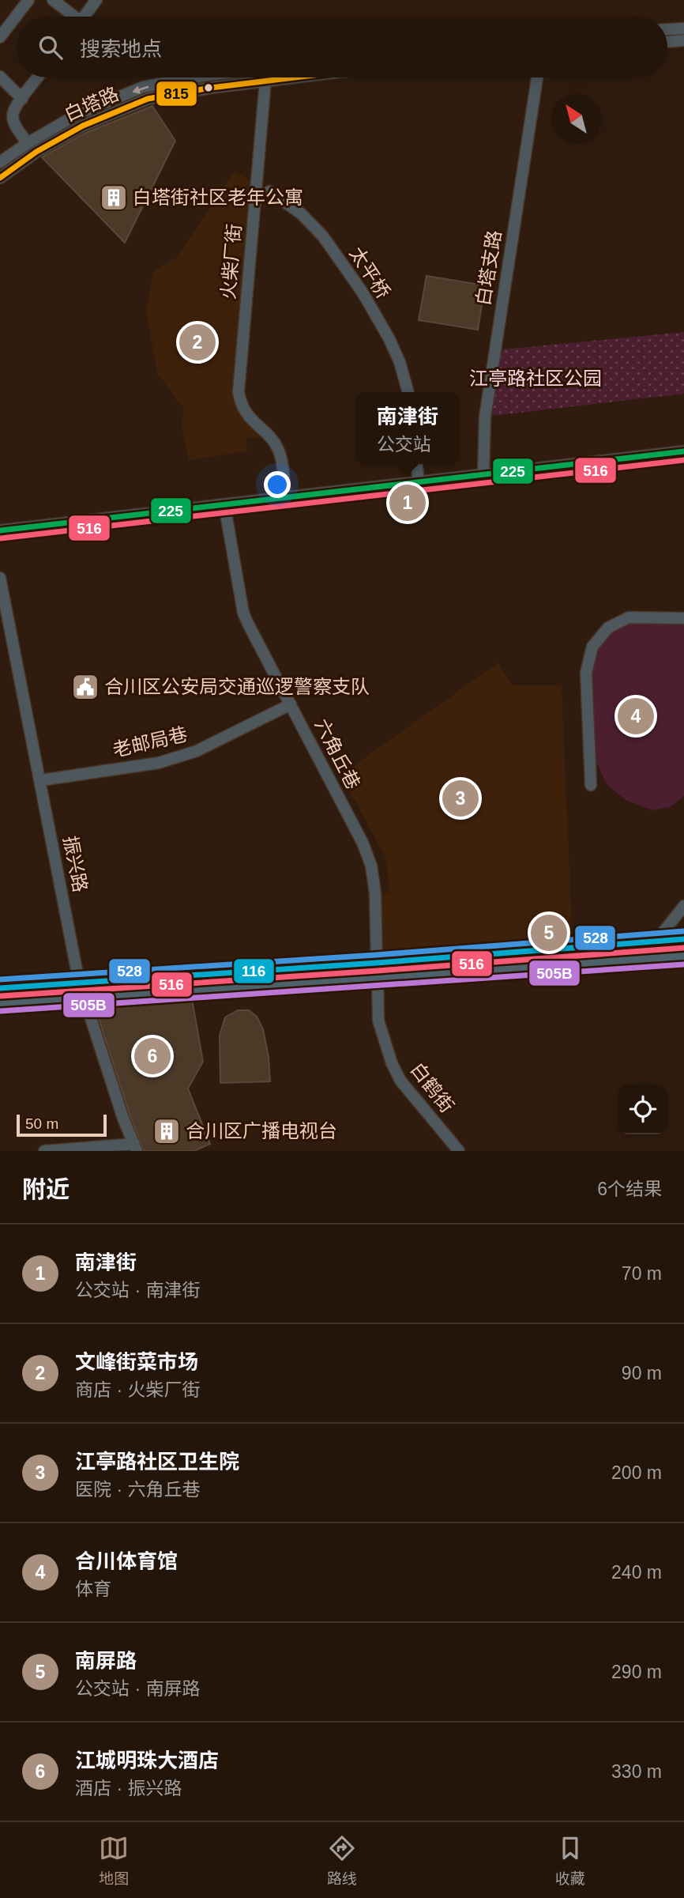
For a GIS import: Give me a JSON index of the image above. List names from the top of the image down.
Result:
{
  "streets": {
    "street": [
      "白塔路",
      "火柴厂街",
      "白塔支路",
      "太平桥",
      "老邮局巷",
      "六角丘巷",
      "振兴路",
      "白鹤街"
    ]
  },
  "crossings": [
    ["白塔路", "火柴厂街"],
    ["老邮局巷", "六角丘巷"],
    ["老邮局巷", "振兴路"],
    ["六角丘巷", "白鹤街"]
  ],
  "parks": ["江亭路社区公园"],
  "places": {
    "building": ["白塔街社区老年公寓", "合川区广播电视台"],
    "public building": ["合川区公安局交通巡逻警察支队"]
  },
  "lines": [
    "transit line 815",
    "transit line 225",
    "transit line 516",
    "transit line 528",
    "transit line 116",
    "transit line 505B"
  ],
  "scale_bar": "50 m",
  "north": "top left",
  "page": {
    "search": "搜索地点",
    "pins": [
      "2",
      "1",
      "4",
      "3",
      "5",
      "6"
    ],
    "popup": ["南津街", "公交站"],
    "scale": "50 m",
    "heading": ["附近", "6个结果"],
    "list": [
      {
        "mark": "1",
        "name": "南津街",
        "note": "公交站 · 南津街",
        "value": "70 m"
      },
      {
        "mark": "2",
        "name": "文峰街菜市场",
        "note": "商店 · 火柴厂街",
        "value": "90 m"
      },
      {
        "mark": "3",
        "name": "江亭路社区卫生院",
        "note": "医院 · 六角丘巷",
        "value": "200 m"
      },
      {
        "mark": "4",
        "name": "合川体育馆",
        "note": "体育",
        "value": "240 m"
      },
      {
        "mark": "5",
        "name": "南屏路",
        "note": "公交站 · 南屏路",
        "value": "290 m"
      },
      {
        "mark": "6",
        "name": "江城明珠大酒店",
        "note": "酒店 · 振兴路",
        "value": "330 m"
      }
    ],
    "nav": ["地图", "路线", "收藏"]
  }
}
